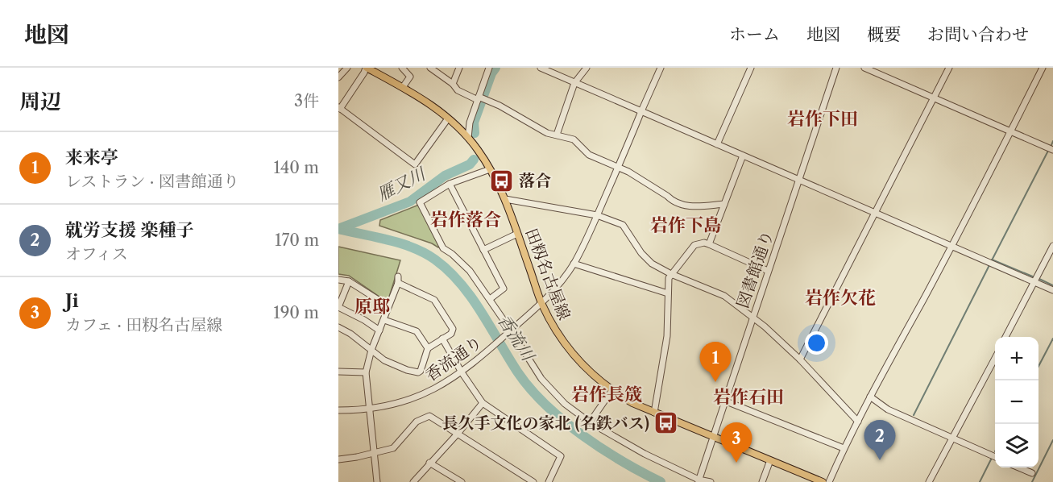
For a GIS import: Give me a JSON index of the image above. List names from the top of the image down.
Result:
{
  "streets": {
    "main road": ["田籾名古屋線"],
    "street": ["図書館通り", "香流通り"]
  },
  "crossings": [
    ["図書館通り", "田籾名古屋線"],
    ["田籾名古屋線", "香流通り"]
  ],
  "districts": [
    "岩作下田",
    "岩作落合",
    "岩作下島",
    "岩作欠花",
    "原邸",
    "岩作長筬",
    "岩作石田"
  ],
  "water": ["雁又川", "香流川"],
  "places": {
    "bus stop": ["落合", "長久手文化の家北 (名鉄バス)"]
  },
  "page": {
    "header": "地図",
    "nav": [
      "ホーム",
      "地図",
      "概要",
      "お問い合わせ"
    ],
    "heading": ["周辺", "3件"],
    "list": [
      {
        "mark": "1",
        "name": "来来亭",
        "note": "レストラン · 図書館通り",
        "value": "140 m"
      },
      {
        "mark": "2",
        "name": "就労支援 楽種子",
        "note": "オフィス",
        "value": "170 m"
      },
      {
        "mark": "3",
        "name": "Ji",
        "note": "カフェ · 田籾名古屋線",
        "value": "190 m"
      }
    ],
    "map_buttons": ["+", "−"],
    "pins": ["1", "2", "3"]
  }
}
